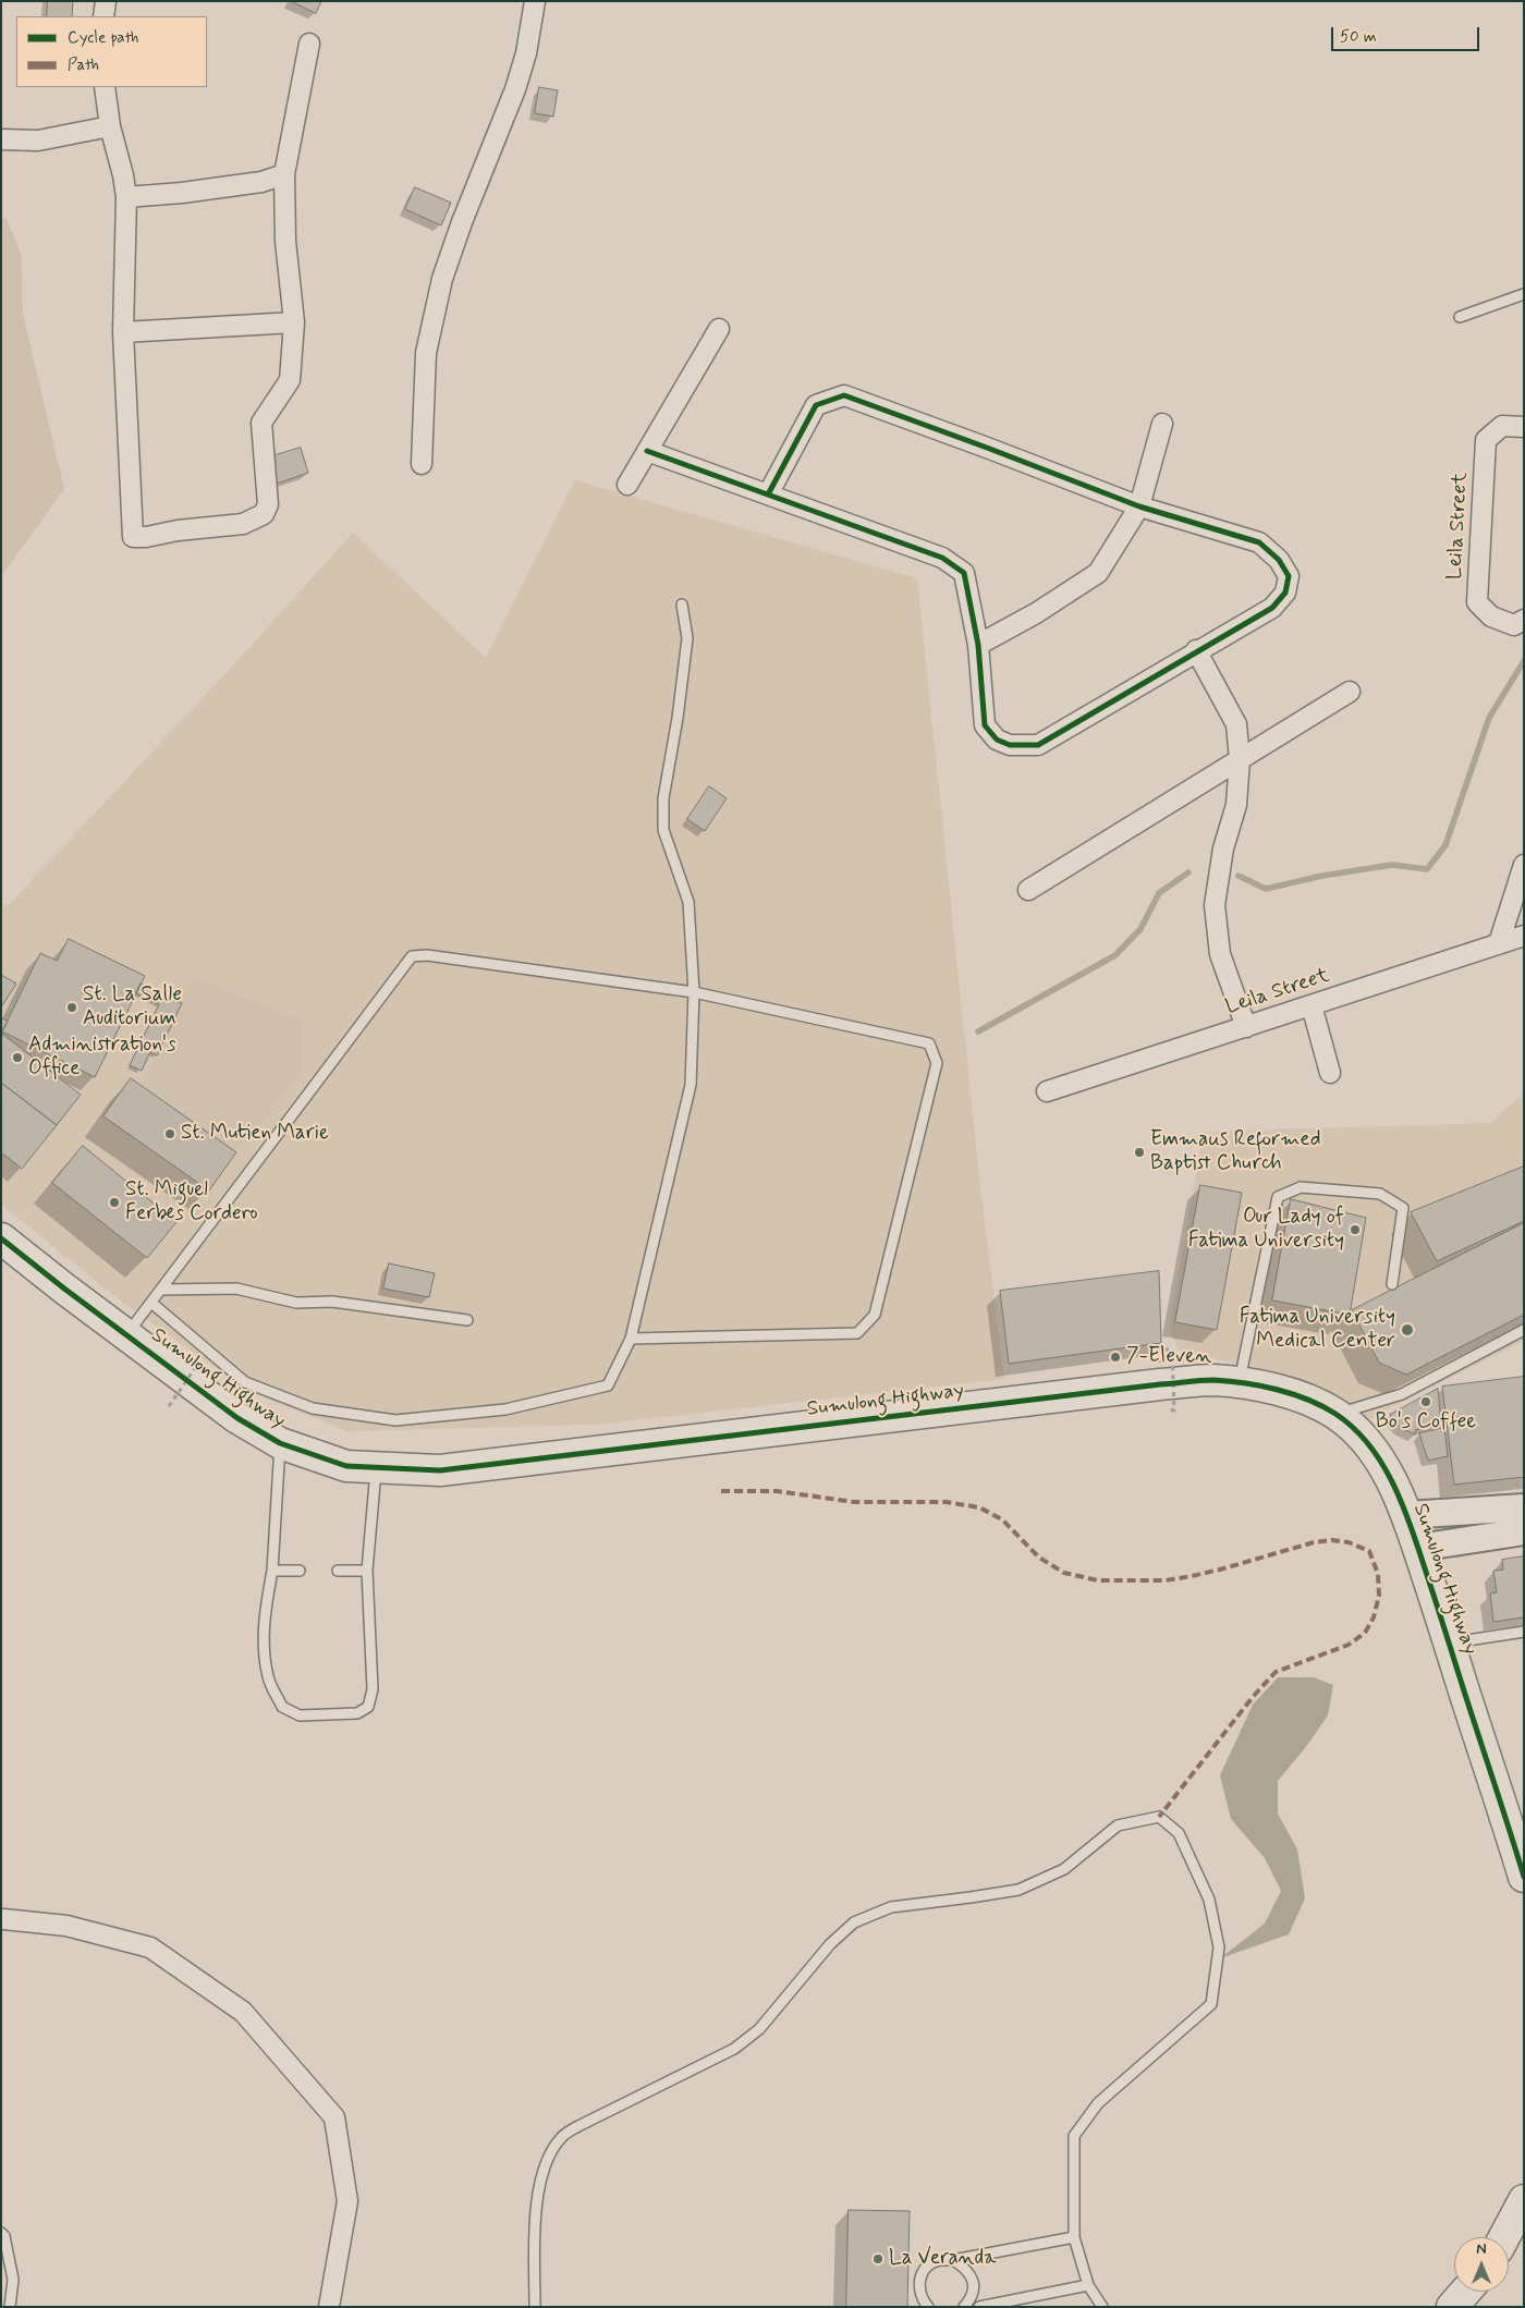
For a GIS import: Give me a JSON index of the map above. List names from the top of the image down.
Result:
{
  "streets": {
    "main road": ["Sumulong Highway"],
    "street": ["Leila Street"]
  },
  "places": [
    "St. La Salle Auditorium",
    "Administration's Office",
    "St. Mutien Marie",
    "Emmaus Reformed Baptist Church",
    "St. Miguel Ferbes Cordero",
    "Our Lady of Fatima University",
    "Fatima University Medical Center",
    "7-Eleven",
    "Bo's Coffee",
    "La Veranda"
  ],
  "legend": ["Cycle path", "Path"],
  "scale_bar": "50 m",
  "north": "top"
}
